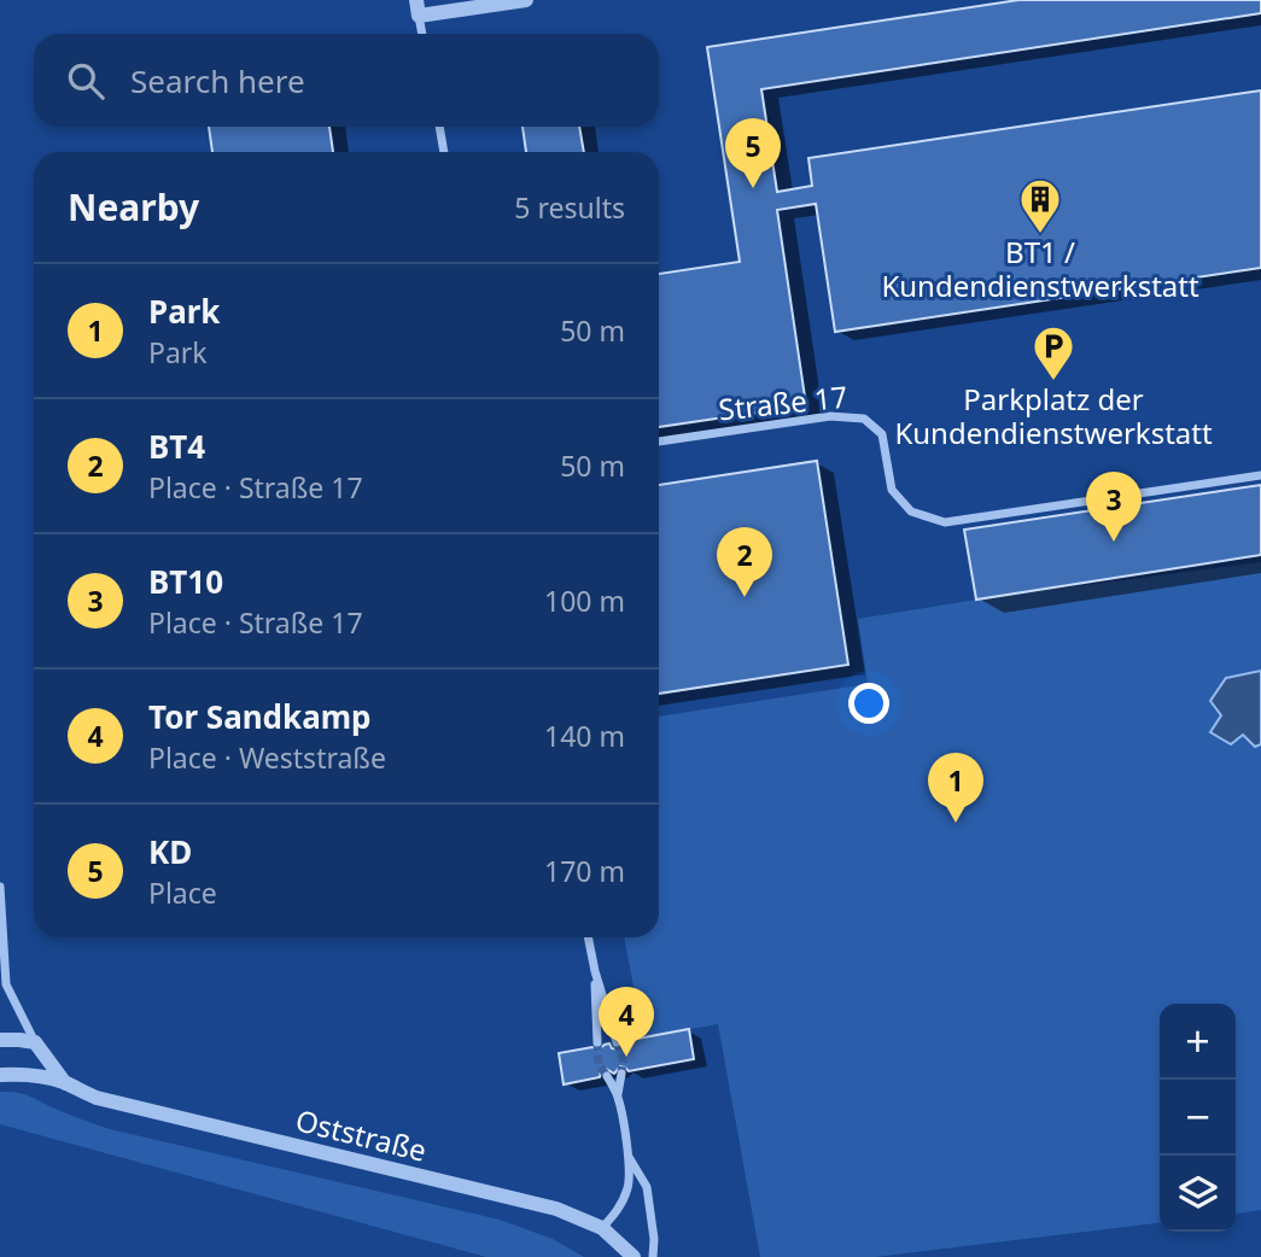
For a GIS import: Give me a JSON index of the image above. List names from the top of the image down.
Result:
{
  "streets": {
    "street": ["Straße 17", "Oststraße"]
  },
  "places": {
    "building": ["BT1 / Kundendienstwerkstatt"],
    "parking": ["Parkplatz der Kundendienstwerkstatt"]
  },
  "page": {
    "search": "Search here",
    "pins": [
      "5",
      "3",
      "2",
      "1",
      "4"
    ],
    "heading": ["Nearby", "5 results"],
    "list": [
      {
        "mark": "1",
        "name": "Park",
        "note": "Park",
        "value": "50 m"
      },
      {
        "mark": "2",
        "name": "BT4",
        "note": "Place · Straße 17",
        "value": "50 m"
      },
      {
        "mark": "3",
        "name": "BT10",
        "note": "Place · Straße 17",
        "value": "100 m"
      },
      {
        "mark": "4",
        "name": "Tor Sandkamp",
        "note": "Place · Weststraße",
        "value": "140 m"
      },
      {
        "mark": "5",
        "name": "KD",
        "note": "Place",
        "value": "170 m"
      }
    ],
    "map_buttons": ["+", "−"]
  }
}
